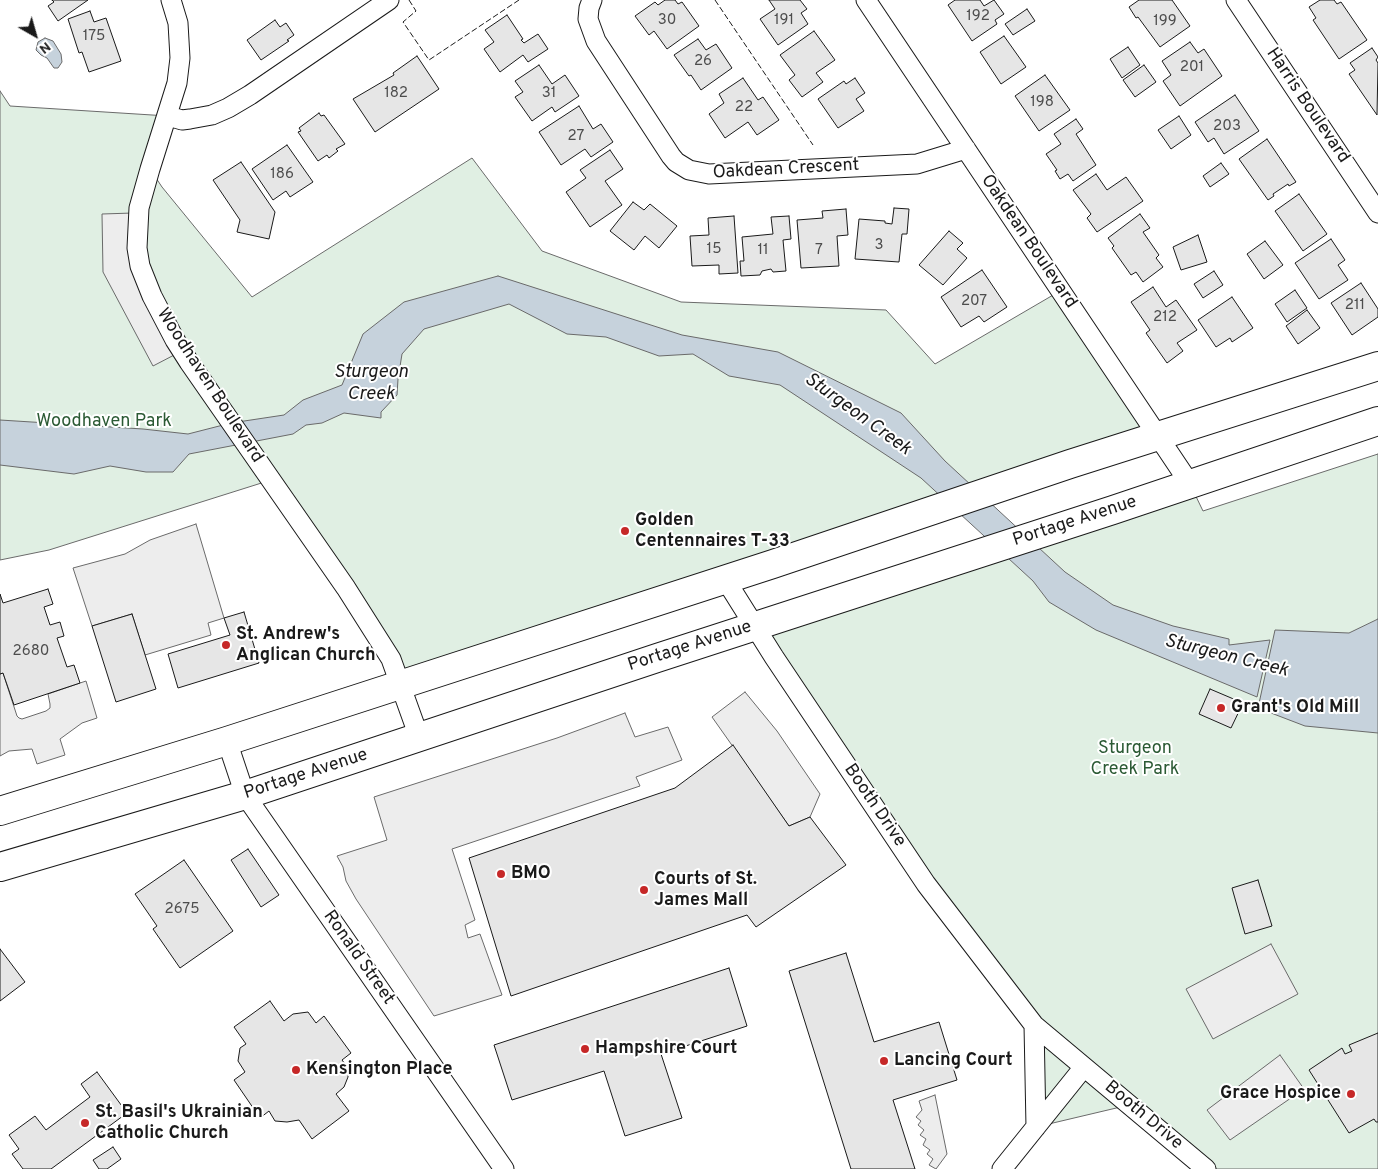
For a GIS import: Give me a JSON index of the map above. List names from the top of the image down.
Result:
{
  "streets": {
    "highway": ["Portage Avenue"],
    "street": [
      "Harris Boulevard",
      "Oakdean Crescent",
      "Oakdean Boulevard",
      "Woodhaven Boulevard",
      "Booth Drive",
      "Ronald Street"
    ]
  },
  "crossings": [
    ["Oakdean Crescent", "Oakdean Boulevard"],
    ["Oakdean Boulevard", "Portage Avenue"],
    ["Woodhaven Boulevard", "Portage Avenue"],
    ["Portage Avenue", "Booth Drive"],
    ["Portage Avenue", "Ronald Street"]
  ],
  "water": ["Sturgeon Creek"],
  "parks": ["Woodhaven Park", "Sturgeon Creek Park"],
  "places": [
    "Golden Centennaires T-33",
    "St. Andrew's Anglican Church",
    "Grant's Old Mill",
    "BMO",
    "Courts of St. James Mall",
    "Hampshire Court",
    "Lancing Court",
    "Kensington Place",
    "Grace Hospice",
    "St. Basil's Ukrainian Catholic Church"
  ],
  "house_numbers": [
    "192",
    "30",
    "191",
    "199",
    "175",
    "26",
    "201",
    "182",
    "31",
    "198",
    "22",
    "203",
    "27",
    "186",
    "3",
    "15",
    "11",
    "7",
    "207",
    "211",
    "212",
    "2680",
    "2675"
  ],
  "north": "bottom right"
}
